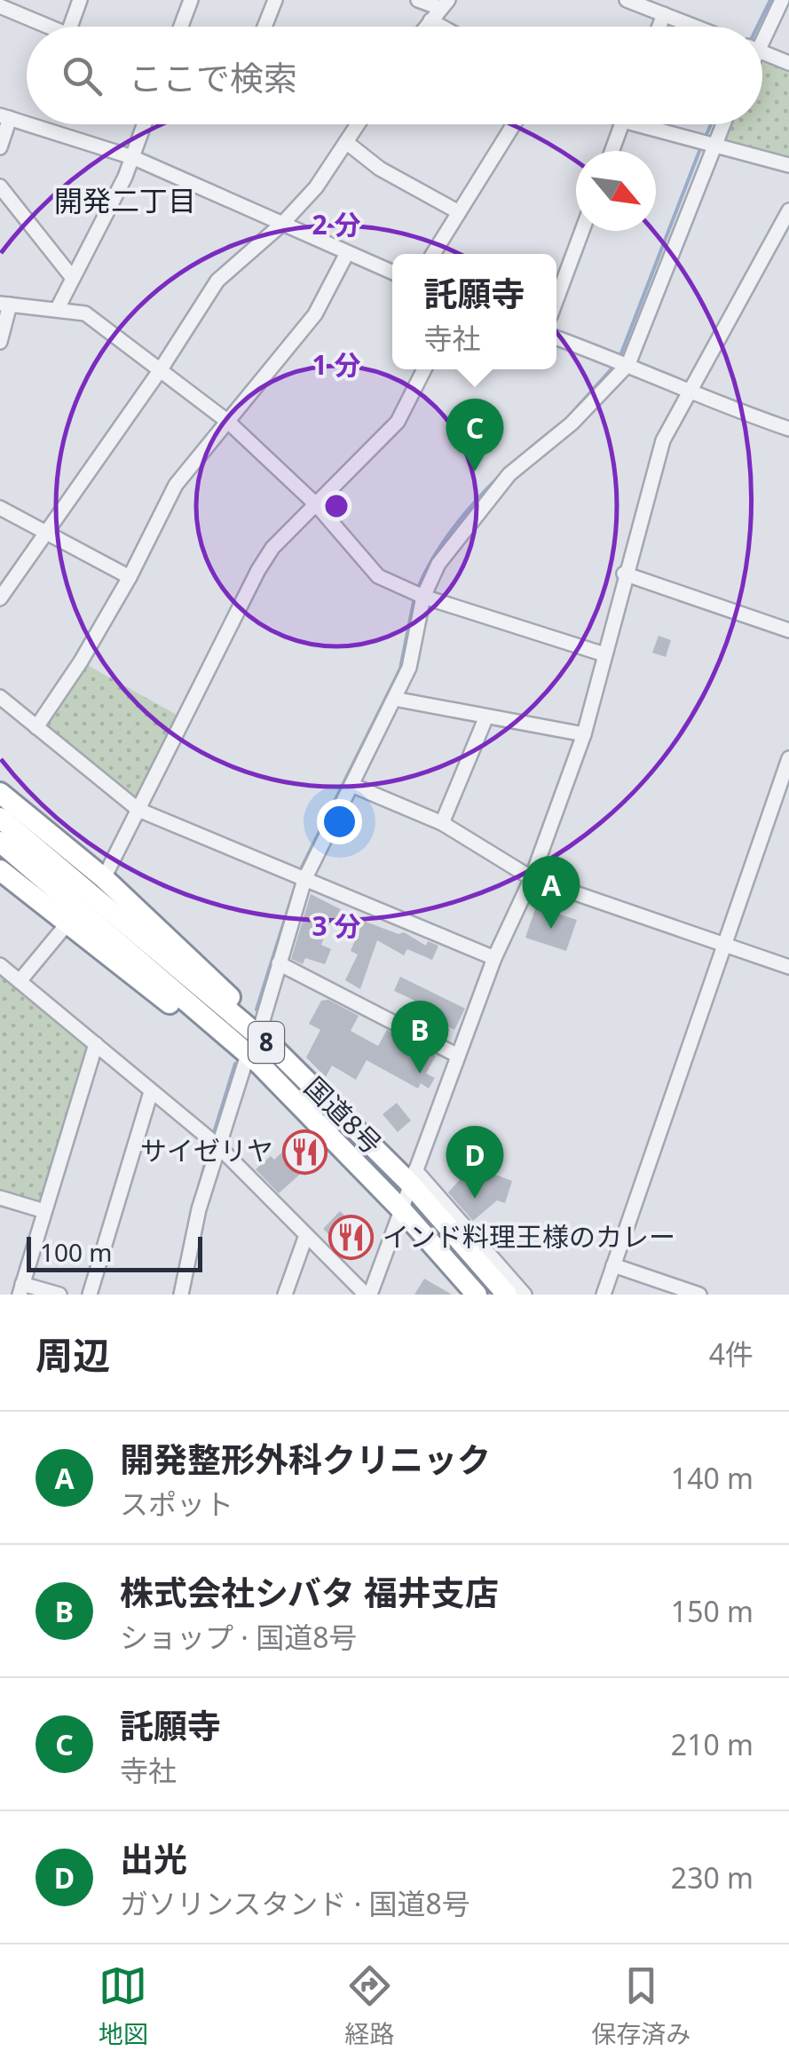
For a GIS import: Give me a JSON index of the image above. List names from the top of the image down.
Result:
{
  "streets": {
    "highway": ["8", "国道8号"]
  },
  "crossings": [
    ["8", "国道8号"]
  ],
  "districts": ["開発二丁目"],
  "places": {
    "restaurant": ["サイゼリヤ", "インド料理王様のカレー"]
  },
  "scale_bar": "100 m",
  "north": "bottom right",
  "page": {
    "search": "ここで検索",
    "popup": ["託願寺", "寺社"],
    "pins": [
      "C",
      "A",
      "B",
      "D"
    ],
    "scale": "100 m",
    "heading": ["周辺", "4件"],
    "list": [
      {
        "mark": "A",
        "name": "開発整形外科クリニック",
        "note": "スポット",
        "value": "140 m"
      },
      {
        "mark": "B",
        "name": "株式会社シバタ 福井支店",
        "note": "ショップ · 国道8号",
        "value": "150 m"
      },
      {
        "mark": "C",
        "name": "託願寺",
        "note": "寺社",
        "value": "210 m"
      },
      {
        "mark": "D",
        "name": "出光",
        "note": "ガソリンスタンド · 国道8号",
        "value": "230 m"
      }
    ],
    "nav": ["地図", "経路", "保存済み"]
  },
  "rings": ["2 分", "1 分", "3 分"]
}
